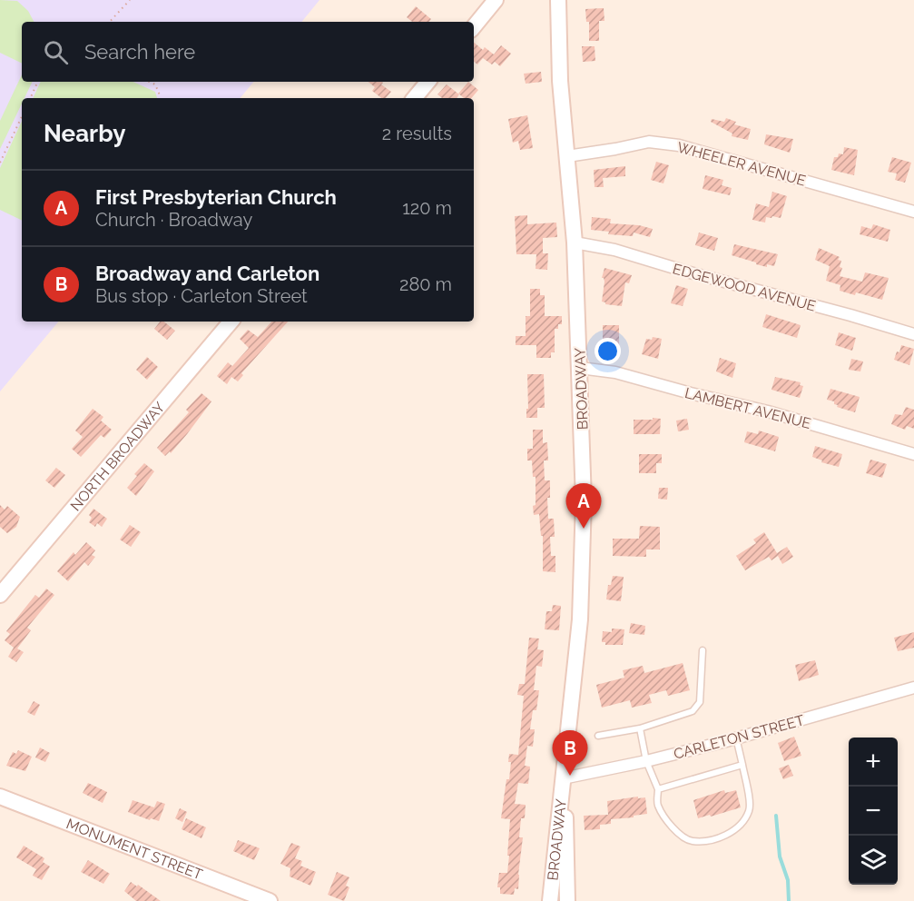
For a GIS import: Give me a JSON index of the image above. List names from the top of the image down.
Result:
{
  "streets": {
    "main road": ["BROADWAY", "NORTH BROADWAY", "MONUMENT STREET"],
    "street": [
      "WHEELER AVENUE",
      "EDGEWOOD AVENUE",
      "LAMBERT AVENUE",
      "CARLETON STREET"
    ]
  },
  "crossings": [
    ["WHEELER AVENUE", "BROADWAY"],
    ["EDGEWOOD AVENUE", "BROADWAY"],
    ["BROADWAY", "LAMBERT AVENUE"],
    ["BROADWAY", "CARLETON STREET"]
  ],
  "page": {
    "search": "Search here",
    "heading": ["Nearby", "2 results"],
    "list": [
      {
        "mark": "A",
        "name": "First Presbyterian Church",
        "note": "Church · Broadway",
        "value": "120 m"
      },
      {
        "mark": "B",
        "name": "Broadway and Carleton",
        "note": "Bus stop · Carleton Street",
        "value": "280 m"
      }
    ],
    "pins": ["A", "B"],
    "map_buttons": ["+", "−"]
  }
}
